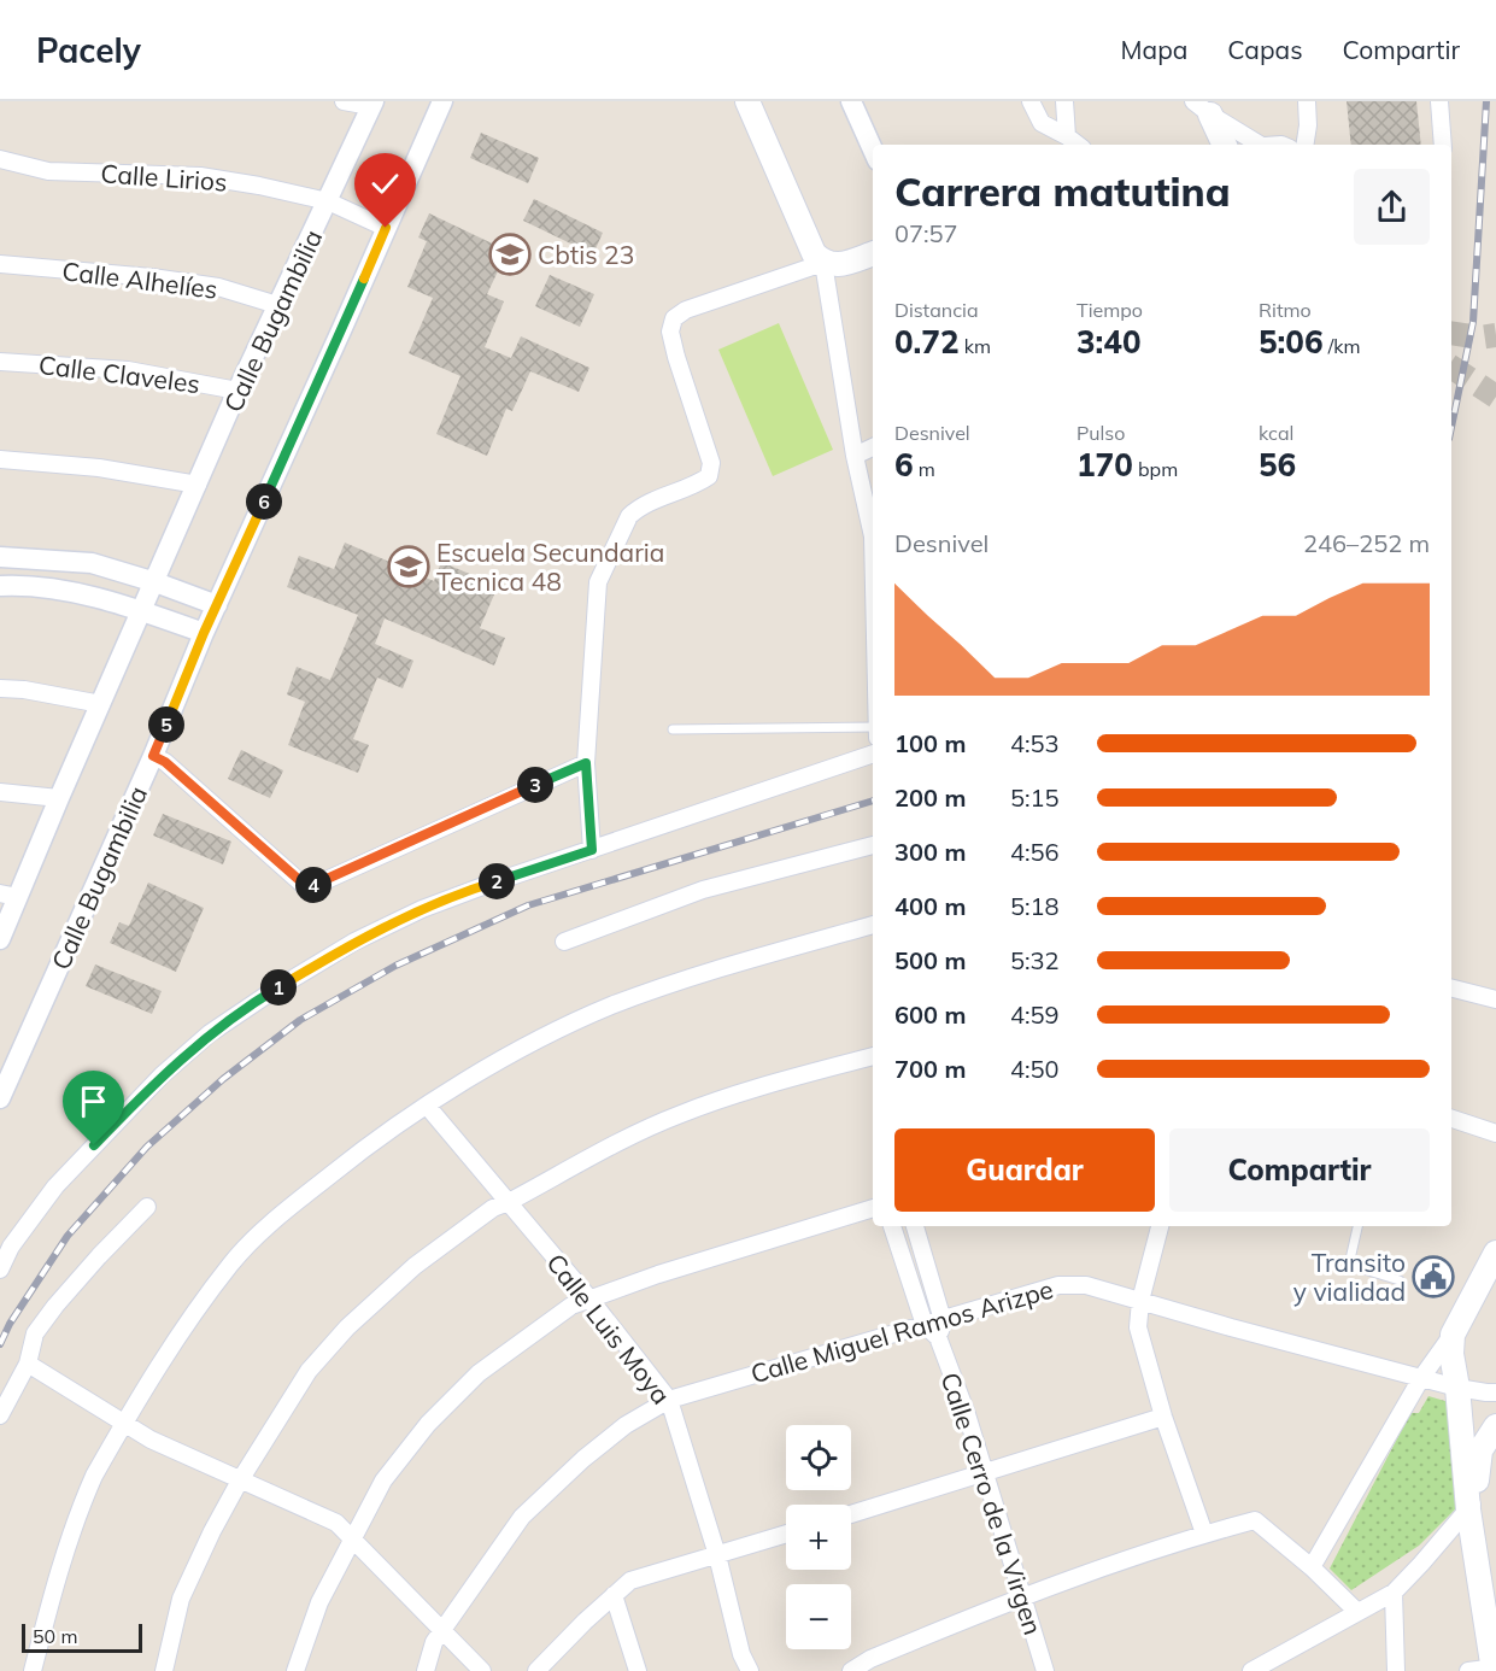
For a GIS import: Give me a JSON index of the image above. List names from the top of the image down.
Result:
{
  "streets": {
    "street": [
      "Calle Lirios",
      "Calle Alhelíes",
      "Calle Bugambilia",
      "Calle Claveles",
      "Calle Luis Moya",
      "Calle Miguel Ramos Arizpe",
      "Calle Cerro de la Virgen"
    ]
  },
  "crossings": [
    ["Calle Lirios", "Calle Bugambilia"],
    ["Calle Alhelíes", "Calle Bugambilia"],
    ["Calle Bugambilia", "Calle Claveles"],
    ["Calle Luis Moya", "Calle Miguel Ramos Arizpe"]
  ],
  "places": {
    "school or university": ["Cbtis 23", "Escuela Secundaria Tecnica 48"],
    "public building": ["Transito y vialidad"]
  },
  "scale_bar": "50 m",
  "page": {
    "header": "Pacely",
    "nav": ["Mapa", "Capas", "Compartir"],
    "heading": ["Carrera matutina", "07:57"],
    "stats": [
      ["Distancia", "0.72 km"],
      ["Tiempo", "3:40"],
      ["Ritmo", "5:06 /km"],
      ["Desnivel", "6 m"],
      ["Pulso", "170 bpm"],
      ["kcal", "56"]
    ],
    "pins": [
      "6",
      "5",
      "3",
      "2",
      "4",
      "1"
    ],
    "chart": ["Desnivel", "246–252 m"],
    "list": [
      {
        "name": "100 m",
        "note": "4:53"
      },
      {
        "name": "200 m",
        "note": "5:15"
      },
      {
        "name": "300 m",
        "note": "4:56"
      },
      {
        "name": "400 m",
        "note": "5:18"
      },
      {
        "name": "500 m",
        "note": "5:32"
      },
      {
        "name": "600 m",
        "note": "4:59"
      },
      {
        "name": "700 m",
        "note": "4:50"
      }
    ],
    "buttons": ["Guardar", "Compartir"],
    "map_buttons": ["+", "−"],
    "scale": "50 m"
  }
}
